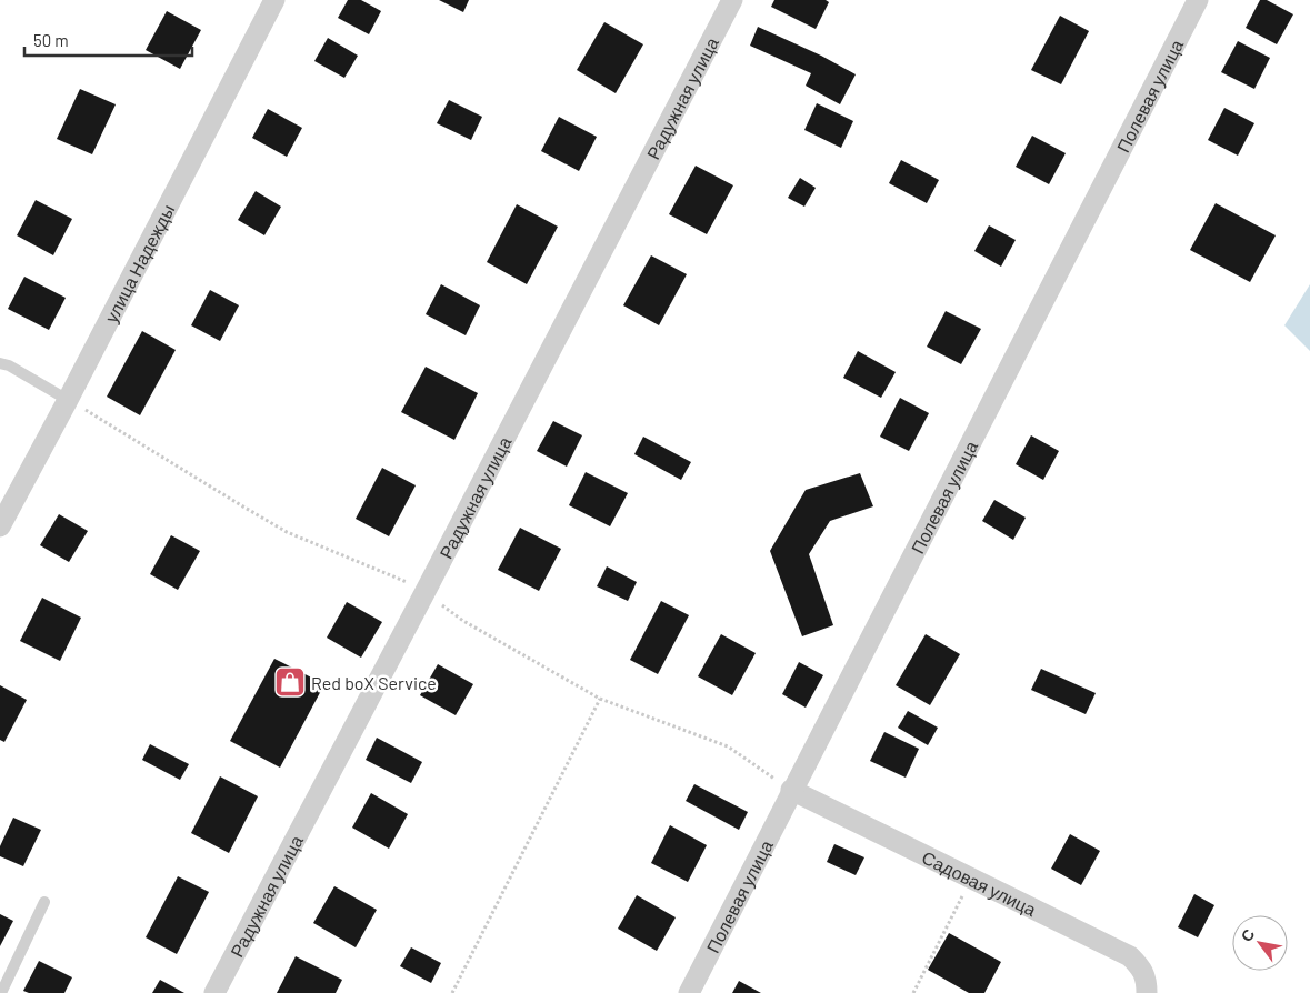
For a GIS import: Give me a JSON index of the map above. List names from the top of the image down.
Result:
{
  "streets": {
    "street": [
      "Полевая улица",
      "Радужная улица",
      "улица Надежды",
      "Садовая улица"
    ]
  },
  "crossings": [
    ["Полевая улица", "Садовая улица"]
  ],
  "places": {
    "shop": ["Red boX Service"]
  },
  "scale_bar": "50 m",
  "north": "top left"
}
